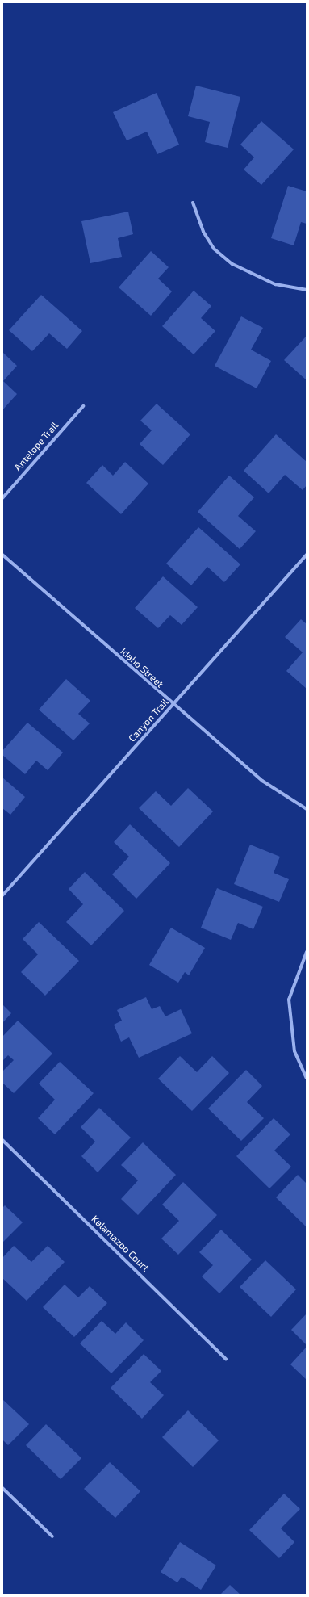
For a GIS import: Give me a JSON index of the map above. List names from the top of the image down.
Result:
{
  "streets": {
    "street": [
      "Antelope Trail",
      "Idaho Street",
      "Canyon Trail",
      "Kalamazoo Court"
    ]
  },
  "crossings": [
    ["Idaho Street", "Canyon Trail"]
  ]
}
